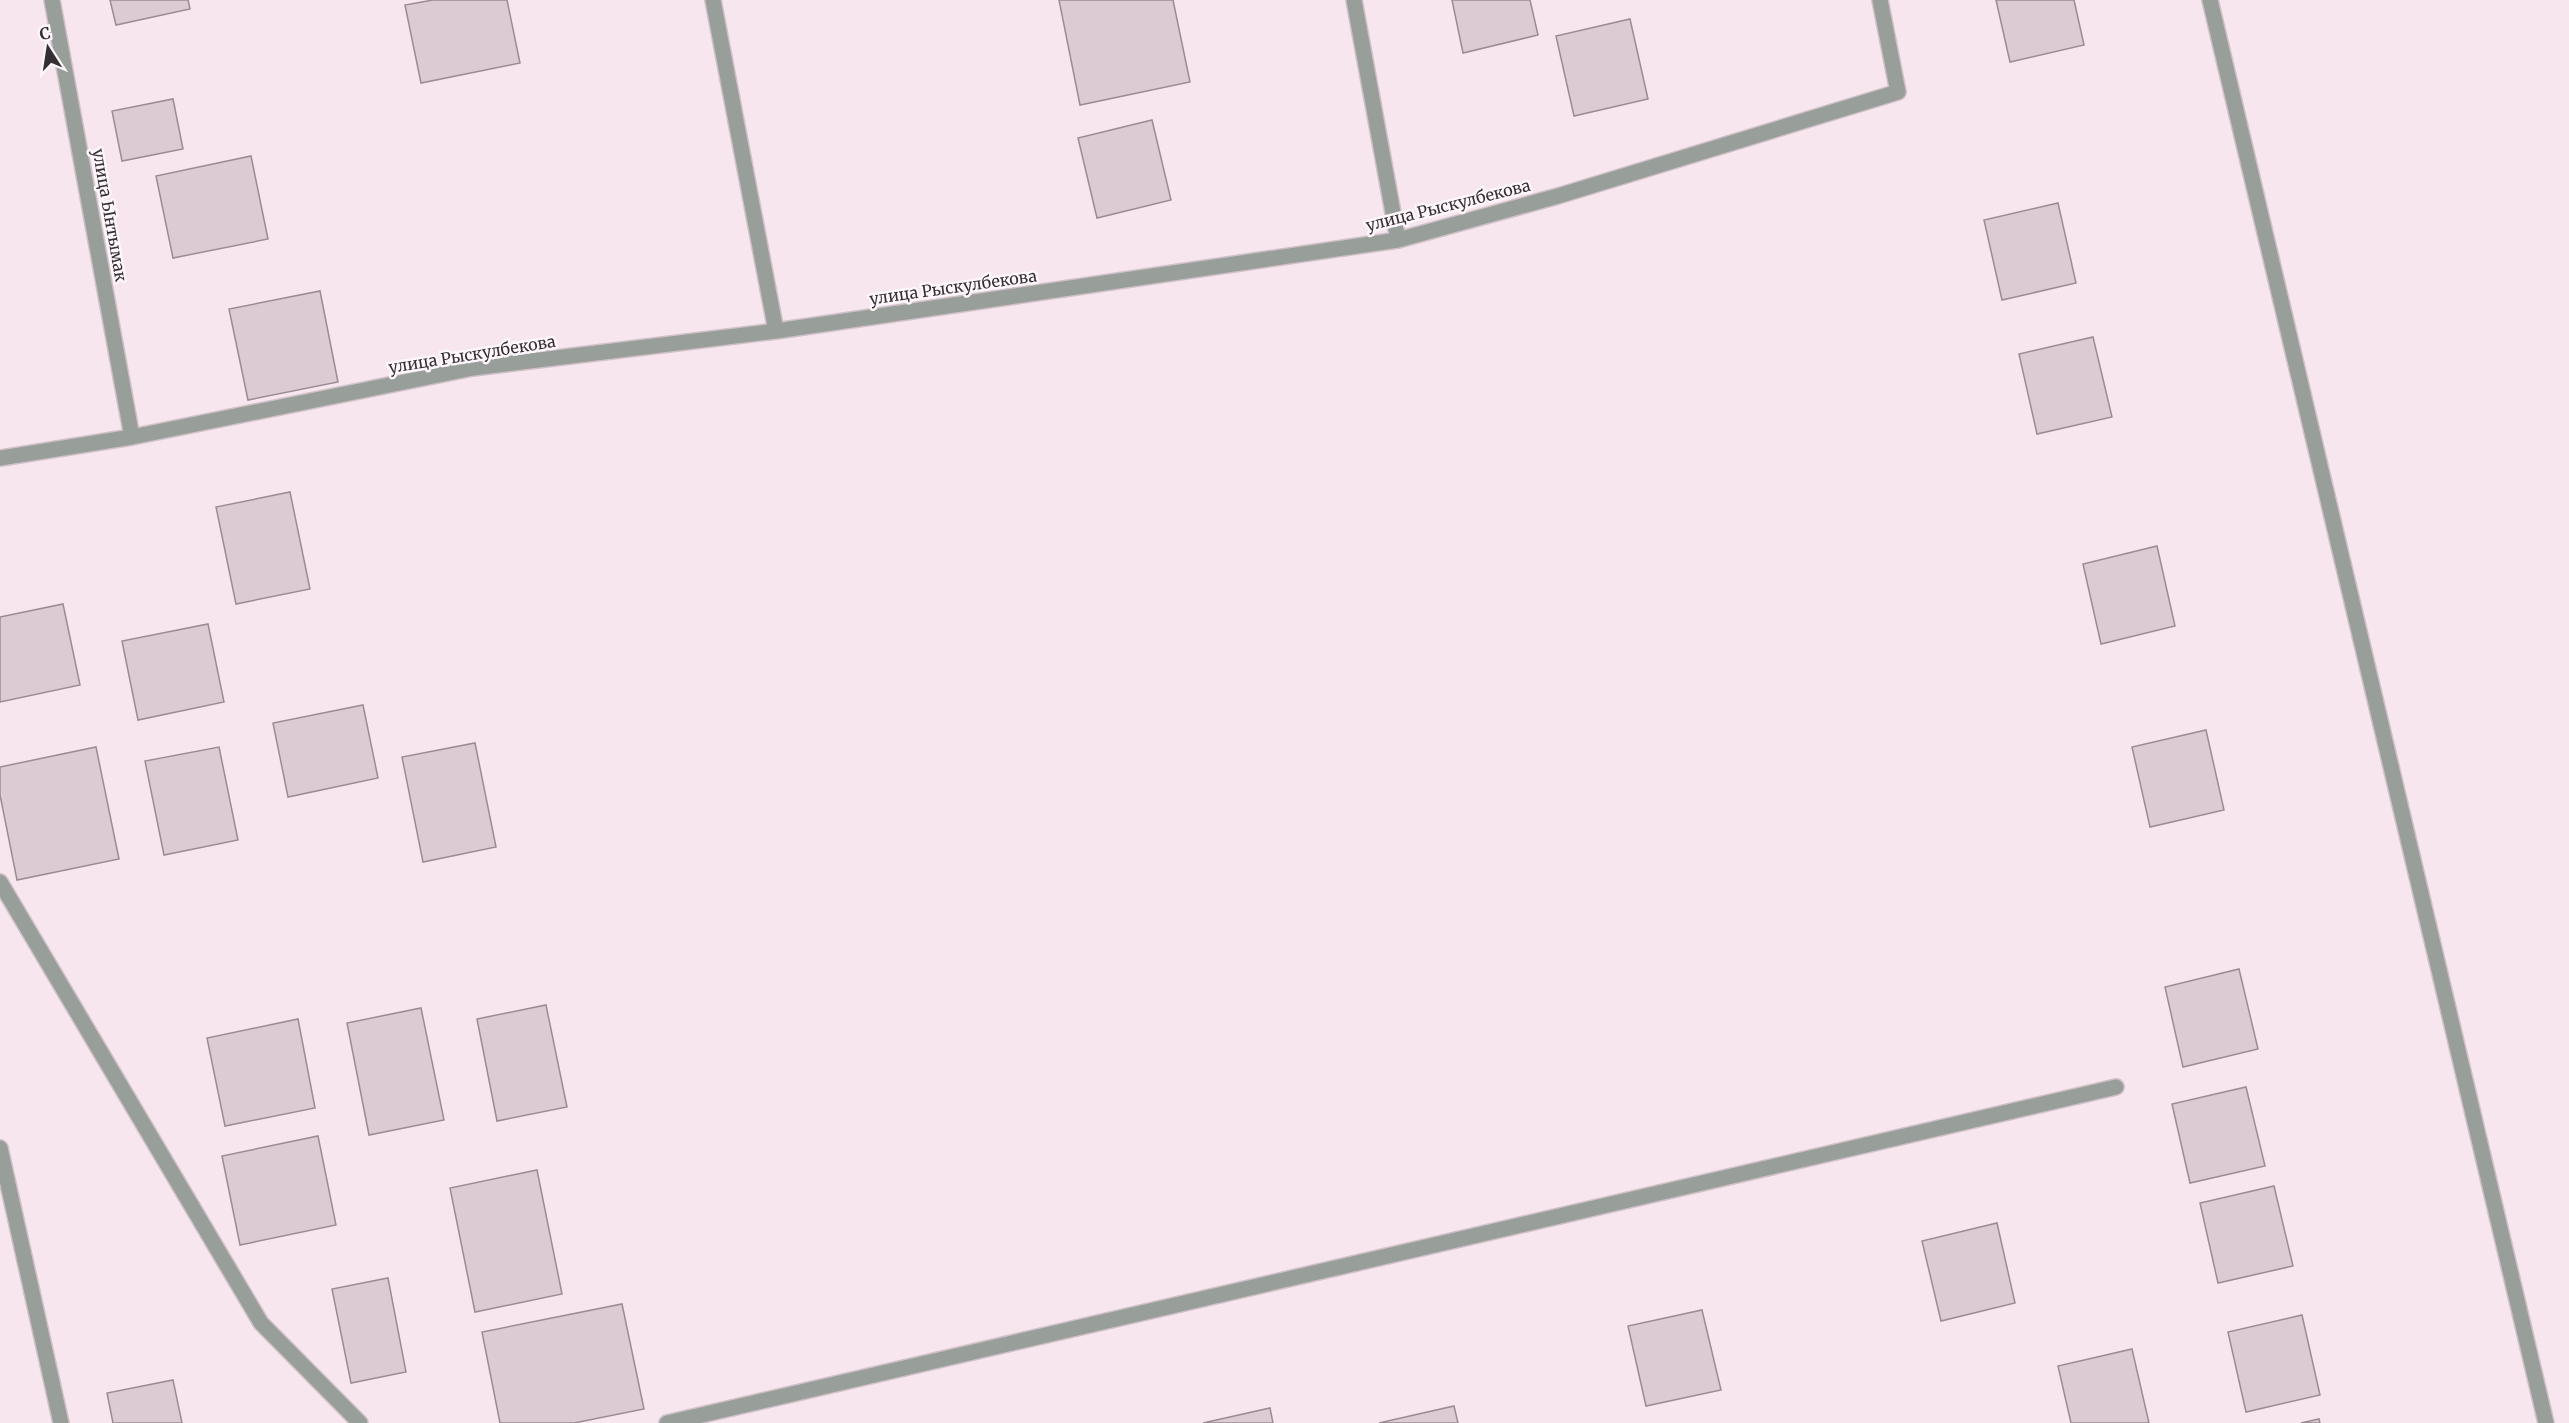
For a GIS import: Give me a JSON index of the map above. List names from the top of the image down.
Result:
{
  "streets": {
    "street": ["улица Рыскулбекова", "улица Ынтымак"]
  },
  "crossings": [
    ["улица Рыскулбекова", "улица Ынтымак"]
  ],
  "north": "top"
}
